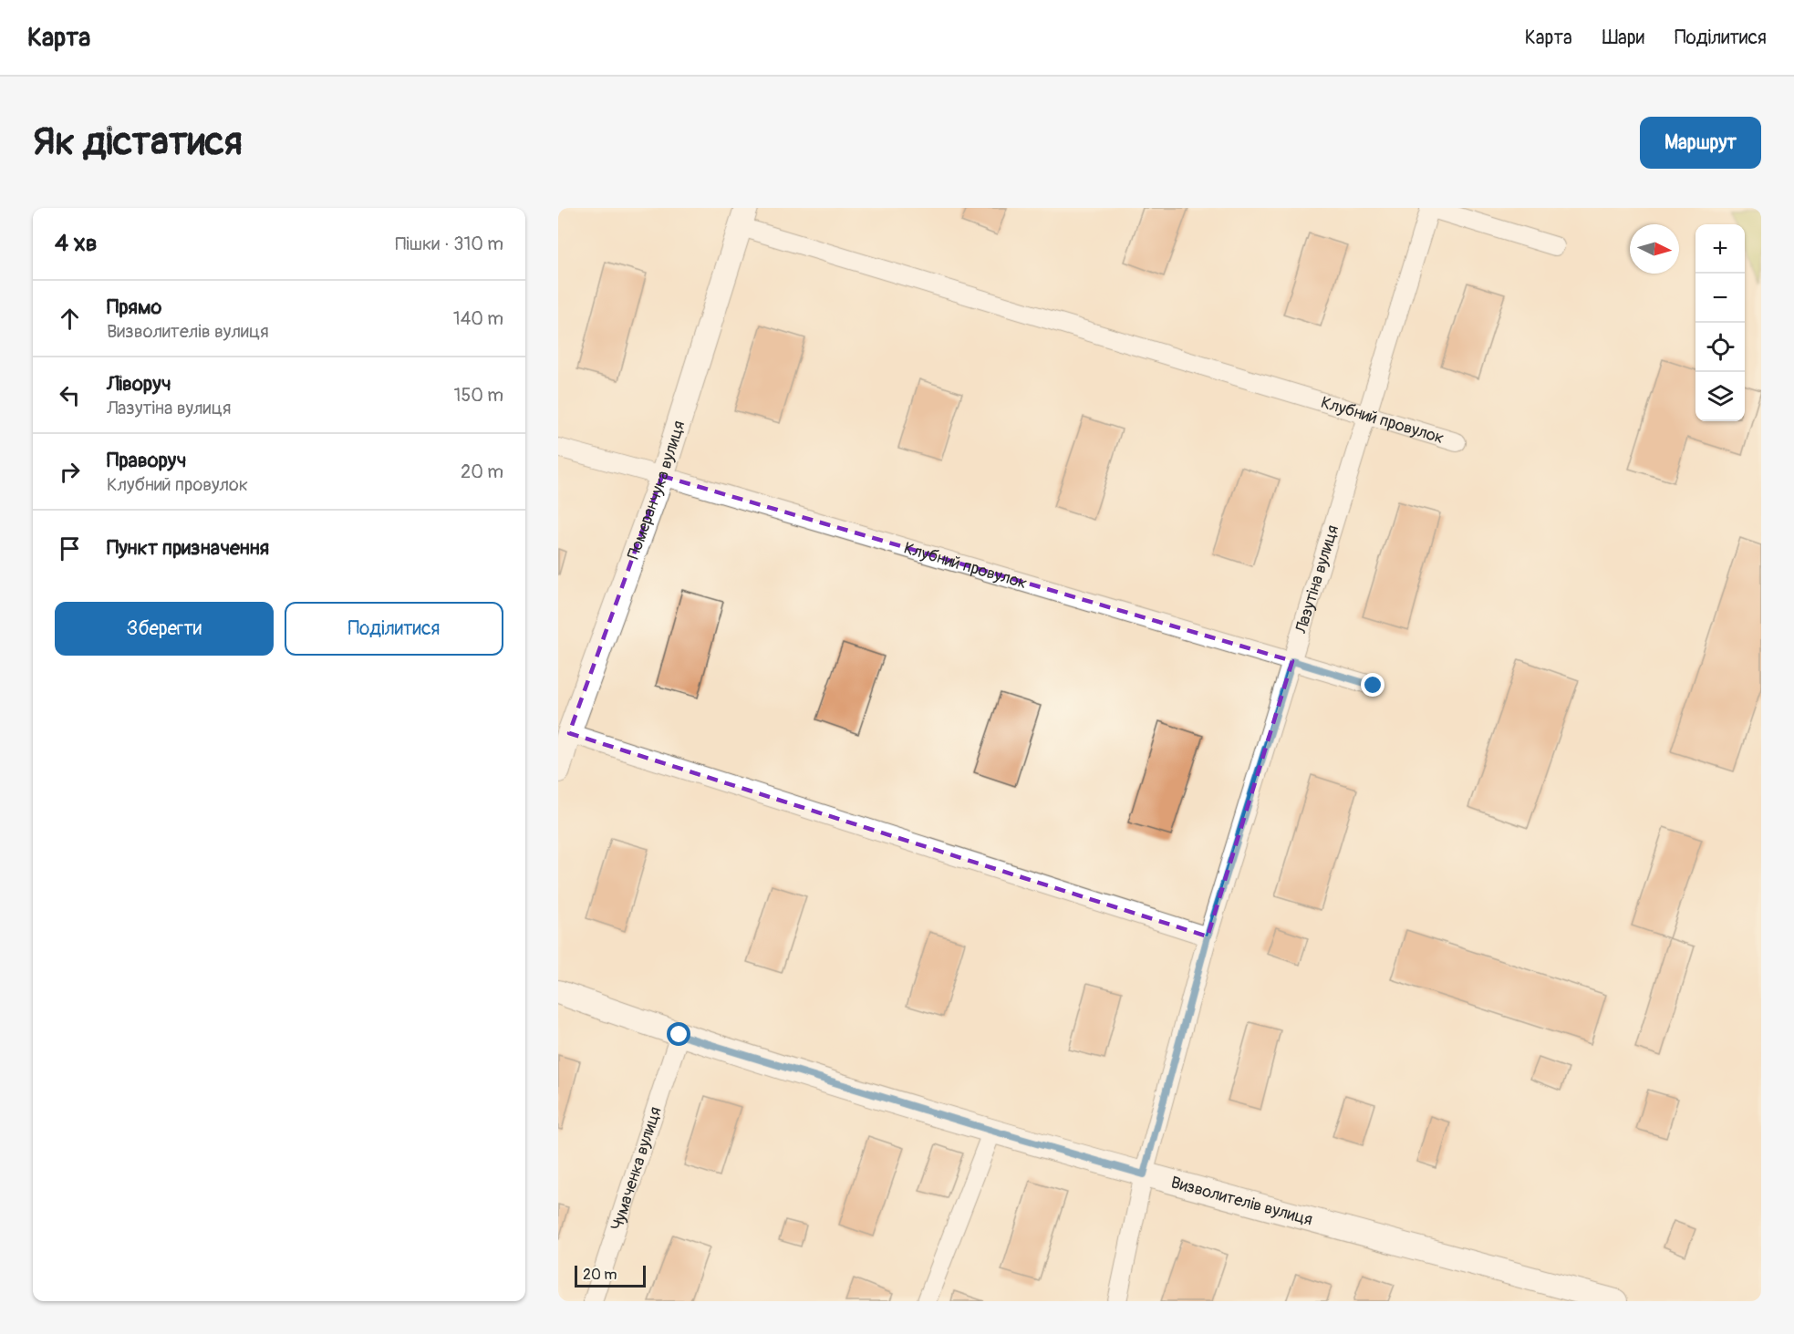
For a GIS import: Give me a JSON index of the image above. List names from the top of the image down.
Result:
{
  "streets": {
    "street": [
      "Клубний провулок",
      "Померанчука вулиця",
      "Лазутіна вулиця",
      "Чумаченка вулиця",
      "Визволителів вулиця"
    ]
  },
  "crossings": [
    ["Клубний провулок", "Померанчука вулиця"],
    ["Клубний провулок", "Лазутіна вулиця"],
    ["Лазутіна вулиця", "Визволителів вулиця"],
    ["Чумаченка вулиця", "Визволителів вулиця"]
  ],
  "scale_bar": "20 m",
  "north": "right",
  "page": {
    "header": "Карта",
    "nav": ["Карта", "Шари", "Поділитися"],
    "buttons": [
      "Маршрут",
      ["Зберегти", "Поділитися"]
    ],
    "title": "Як дістатися",
    "heading": ["4 хв", "Пішки · 310 m"],
    "map_buttons": ["+", "−"],
    "list": [
      ["Прямо", "Визволителів вулиця", "140 m"],
      ["Ліворуч", "Лазутіна вулиця", "150 m"],
      ["Праворуч", "Клубний провулок", "20 m"],
      "Пункт призначення"
    ],
    "scale": "20 m"
  }
}
